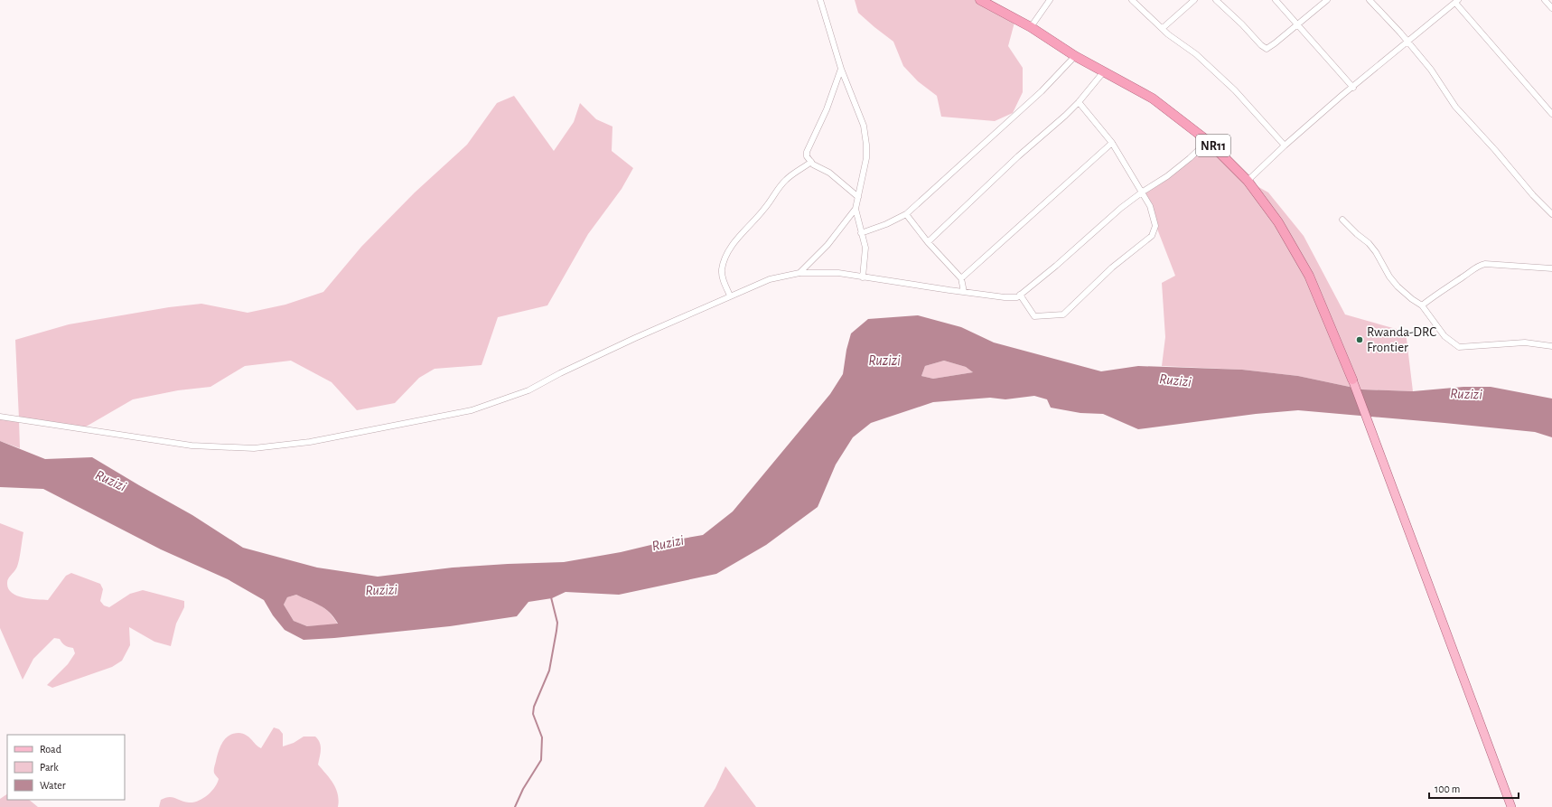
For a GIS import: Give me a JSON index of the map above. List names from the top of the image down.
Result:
{
  "streets": {
    "highway": ["NR11"]
  },
  "water": ["Ruzizi"],
  "places": ["Rwanda-DRC Frontier"],
  "legend": ["Road", "Park", "Water"],
  "scale_bar": "100 m"
}
